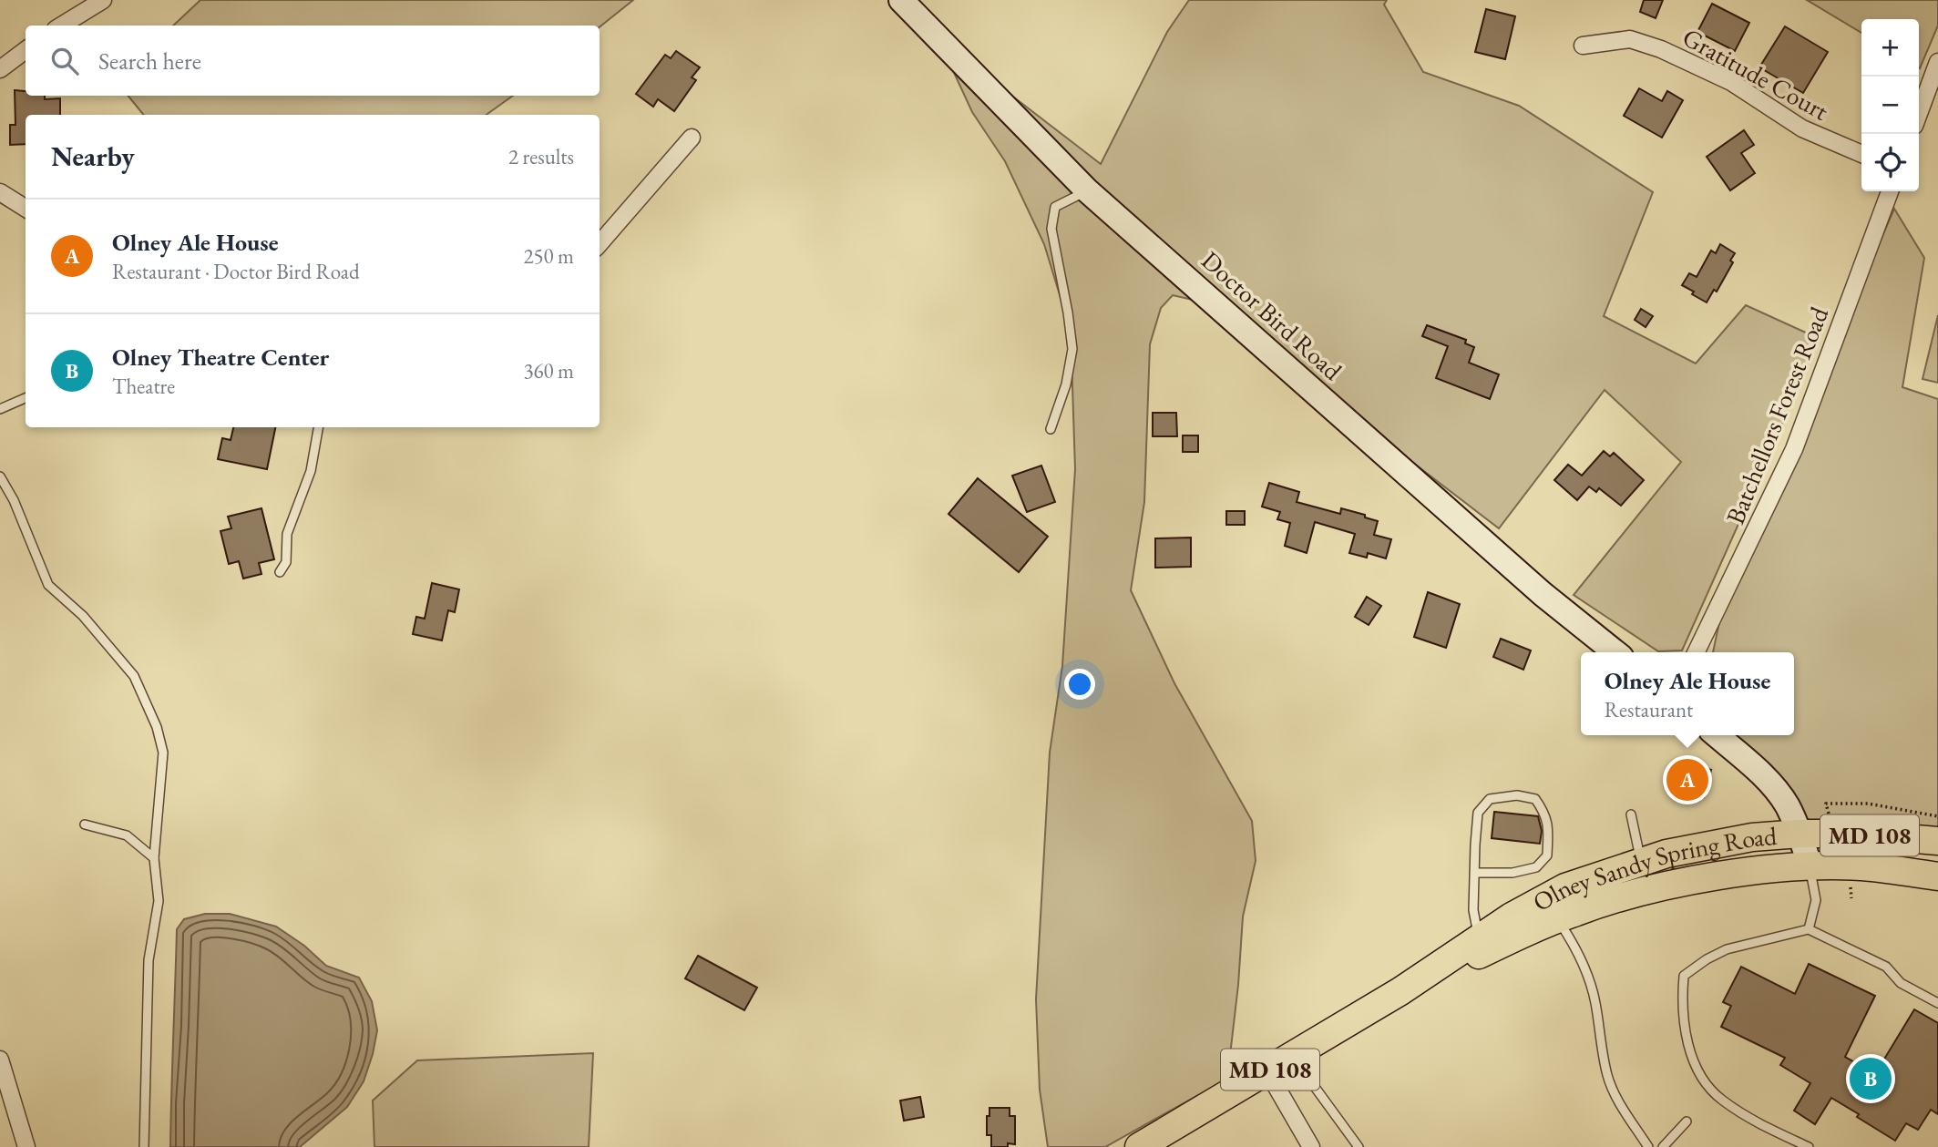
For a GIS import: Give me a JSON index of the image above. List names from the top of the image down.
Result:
{
  "streets": {
    "main road": ["Doctor Bird Road", "MD 108", "Olney Sandy Spring Road"],
    "street": ["Gratitude Court", "Batchellors Forest Road"]
  },
  "page": {
    "map_buttons": ["+", "−"],
    "search": "Search here",
    "heading": ["Nearby", "2 results"],
    "list": [
      {
        "mark": "A",
        "name": "Olney Ale House",
        "note": "Restaurant · Doctor Bird Road",
        "value": "250 m"
      },
      {
        "mark": "B",
        "name": "Olney Theatre Center",
        "note": "Theatre",
        "value": "360 m"
      }
    ],
    "popup": ["Olney Ale House", "Restaurant"],
    "pins": ["A", "B"]
  }
}
